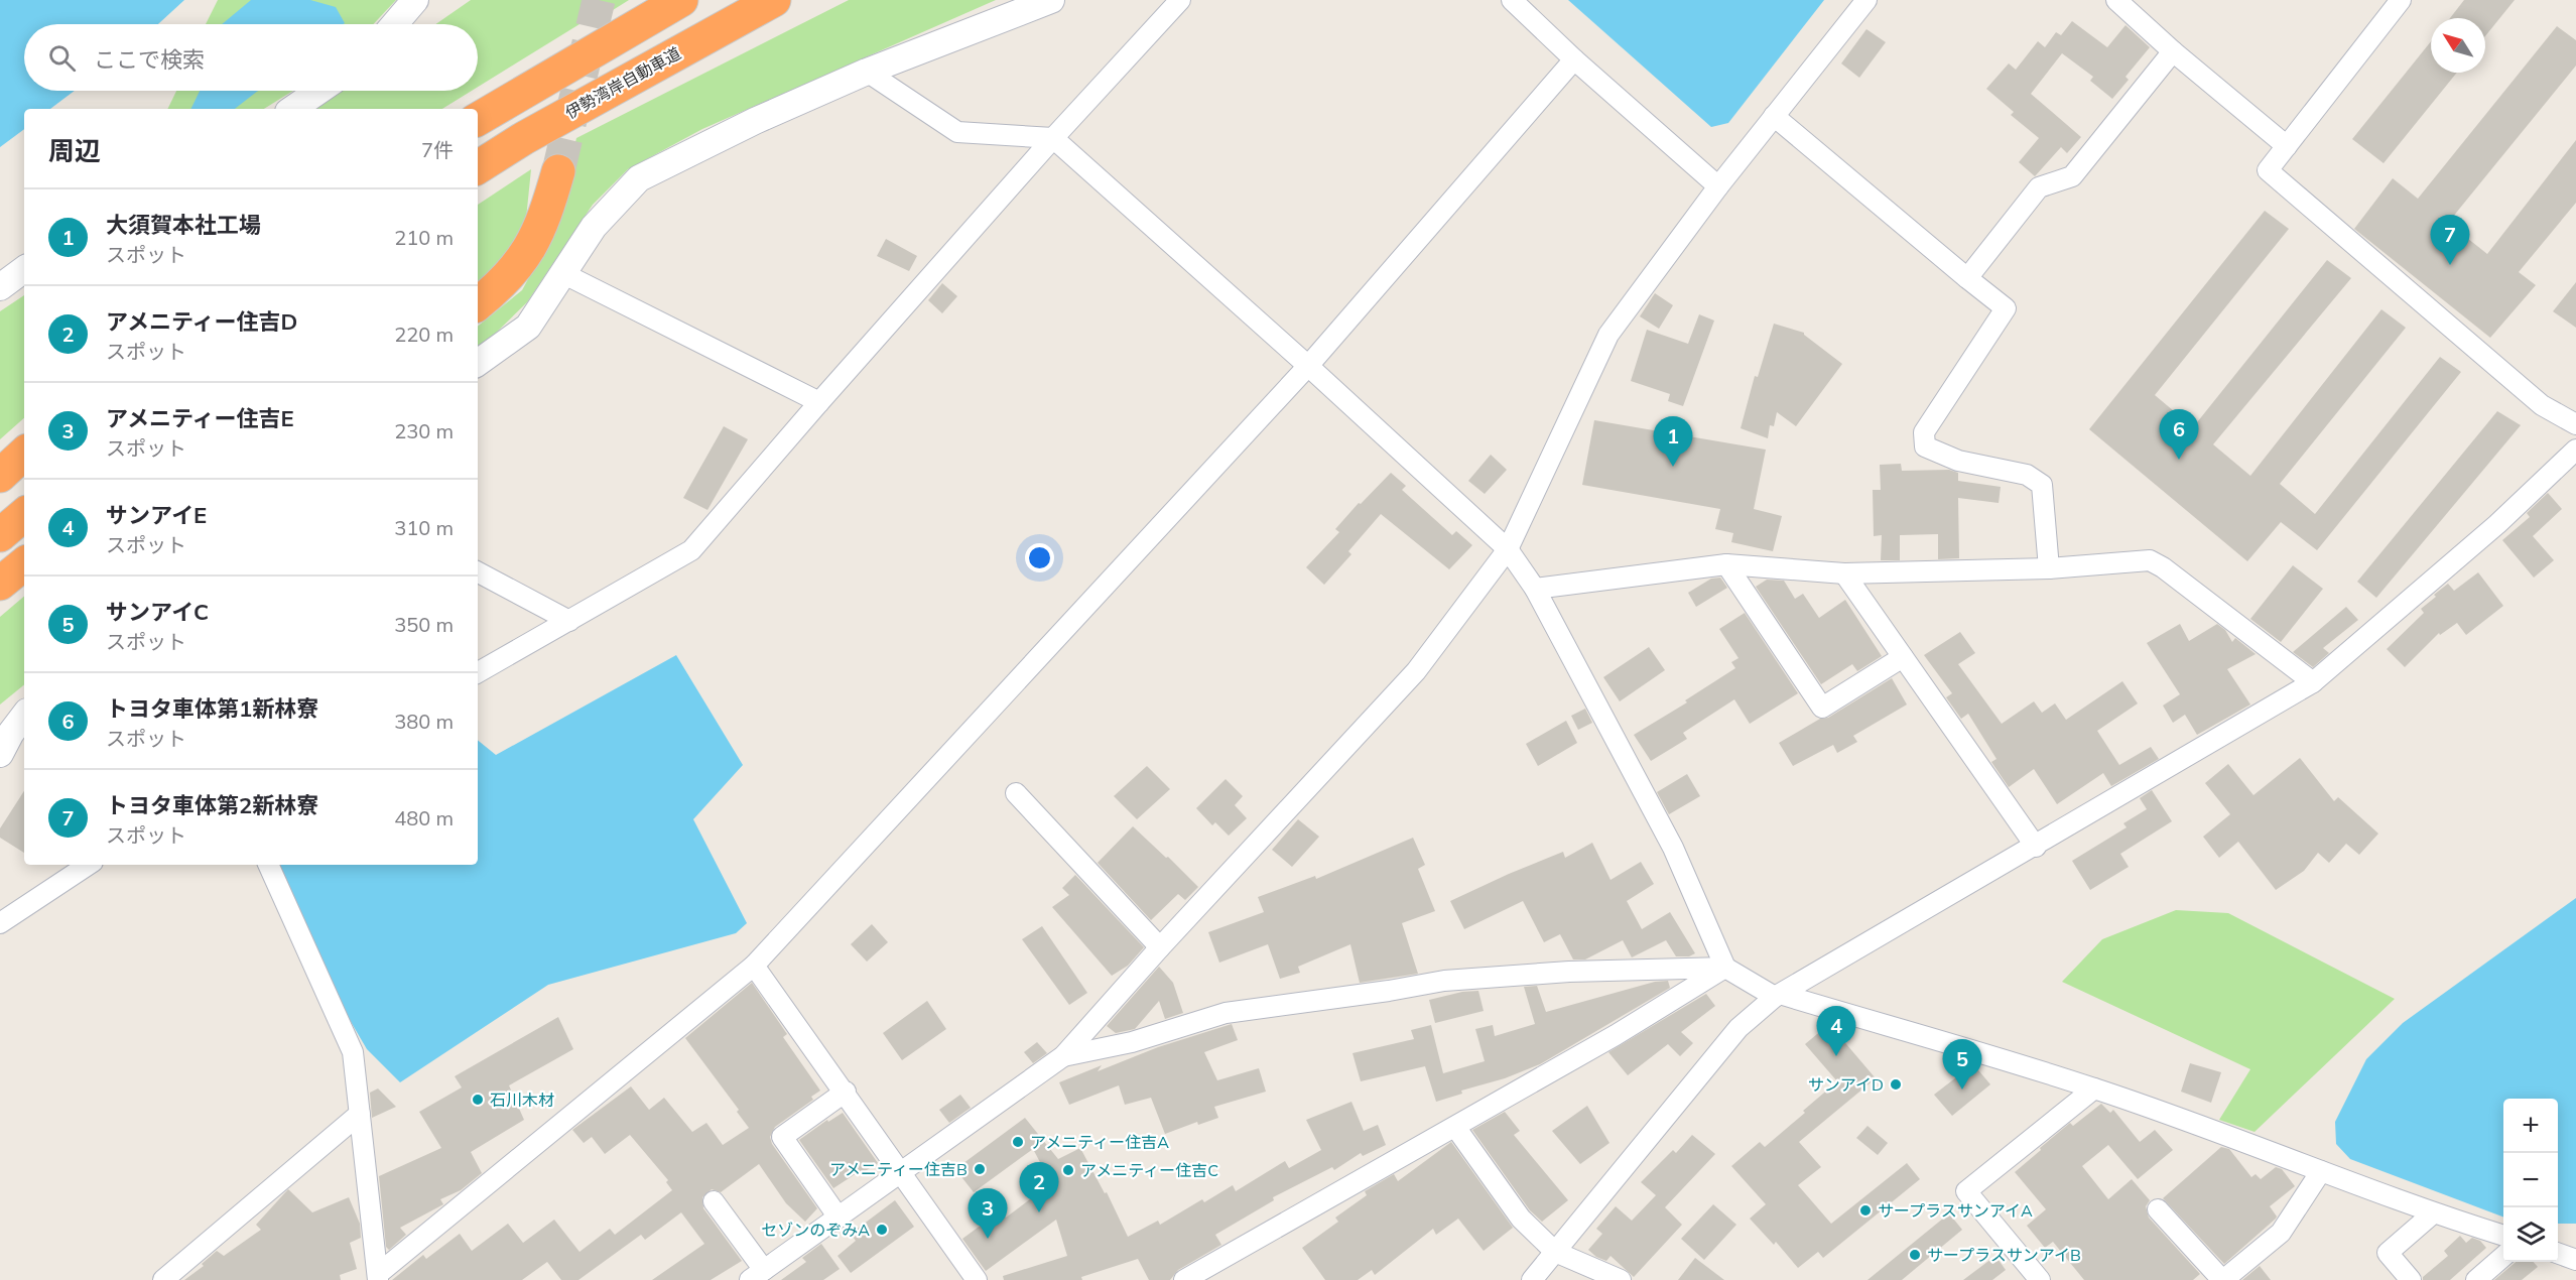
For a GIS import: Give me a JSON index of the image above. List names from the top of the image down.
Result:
{
  "streets": {
    "highway": ["伊勢湾岸自動車道"]
  },
  "places": [
    "サンアイD",
    "石川木材",
    "アメニティー住吉A",
    "アメニティー住吉B",
    "アメニティー住吉C",
    "サープラスサンアイA",
    "セゾンのぞみA",
    "サープラスサンアイB"
  ],
  "north": "top left",
  "page": {
    "search": "ここで検索",
    "heading": ["周辺", "7件"],
    "list": [
      {
        "mark": "1",
        "name": "大須賀本社工場",
        "note": "スポット",
        "value": "210 m"
      },
      {
        "mark": "2",
        "name": "アメニティー住吉D",
        "note": "スポット",
        "value": "220 m"
      },
      {
        "mark": "3",
        "name": "アメニティー住吉E",
        "note": "スポット",
        "value": "230 m"
      },
      {
        "mark": "4",
        "name": "サンアイE",
        "note": "スポット",
        "value": "310 m"
      },
      {
        "mark": "5",
        "name": "サンアイC",
        "note": "スポット",
        "value": "350 m"
      },
      {
        "mark": "6",
        "name": "トヨタ車体第1新林寮",
        "note": "スポット",
        "value": "380 m"
      },
      {
        "mark": "7",
        "name": "トヨタ車体第2新林寮",
        "note": "スポット",
        "value": "480 m"
      }
    ],
    "pins": [
      "7",
      "6",
      "1",
      "4",
      "5",
      "2",
      "3"
    ],
    "map_buttons": ["+", "−"]
  }
}
